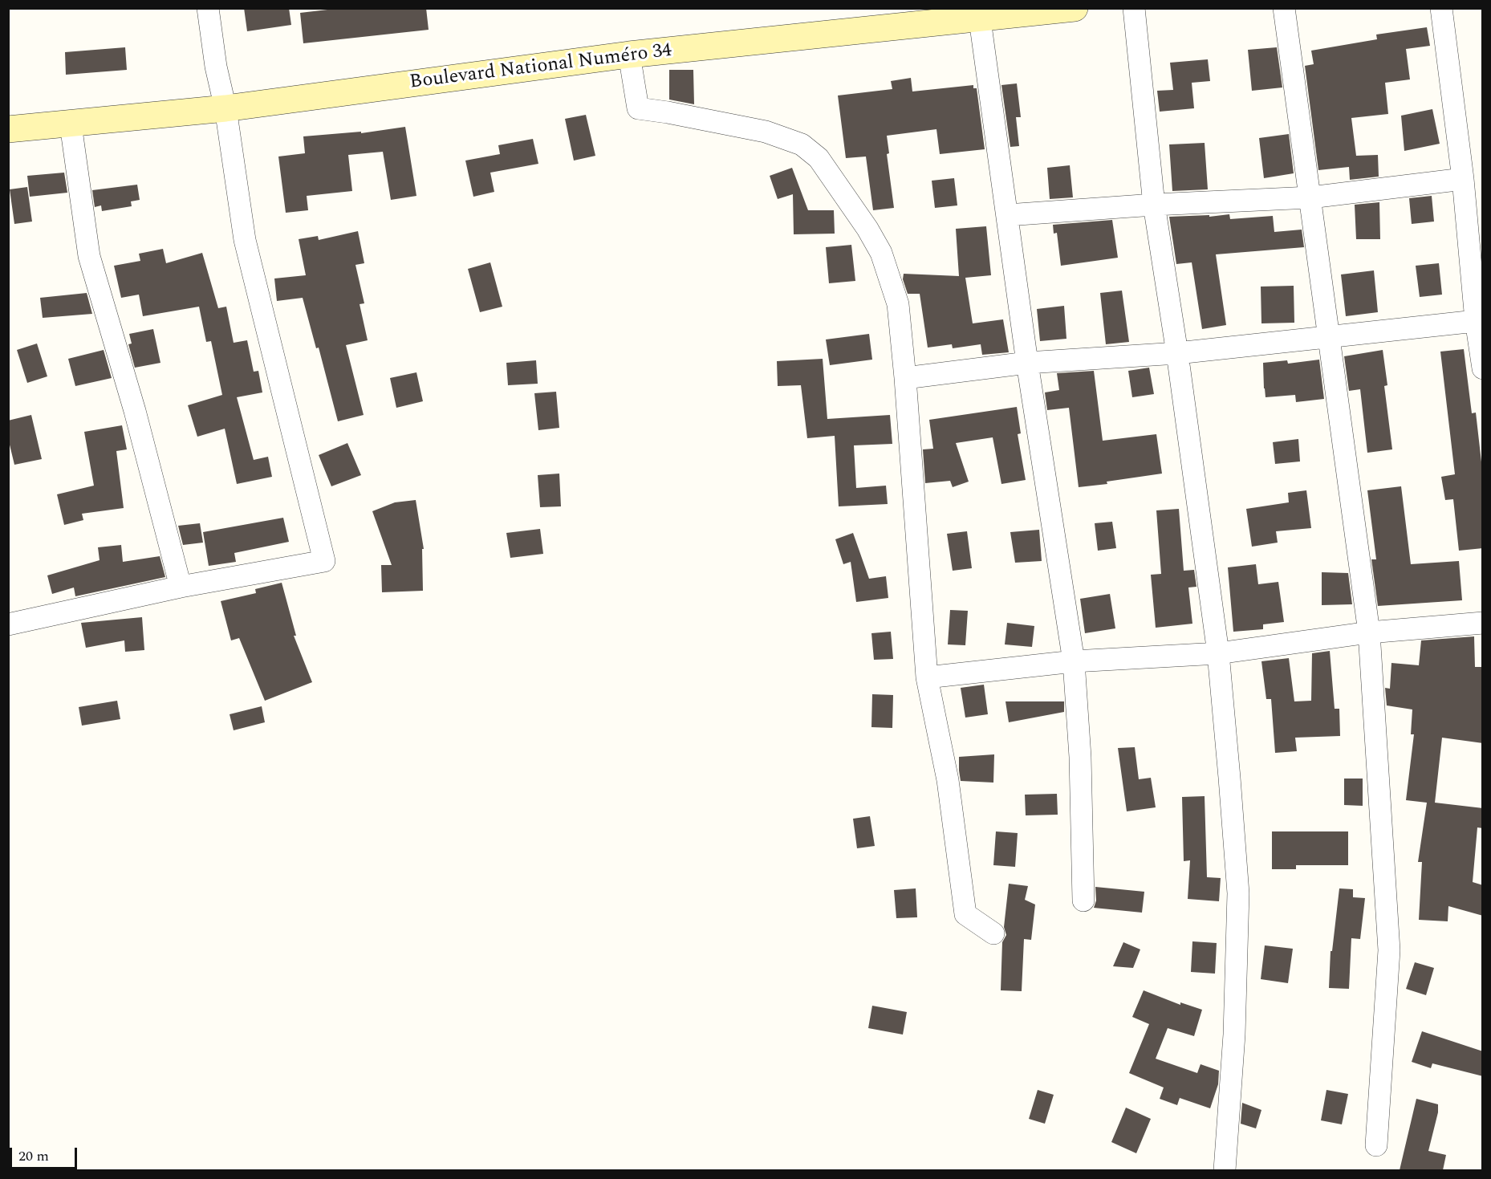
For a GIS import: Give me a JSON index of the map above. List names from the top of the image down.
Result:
{
  "streets": {
    "main road": ["Boulevard National Numéro 34"]
  },
  "scale_bar": "20 m"
}
